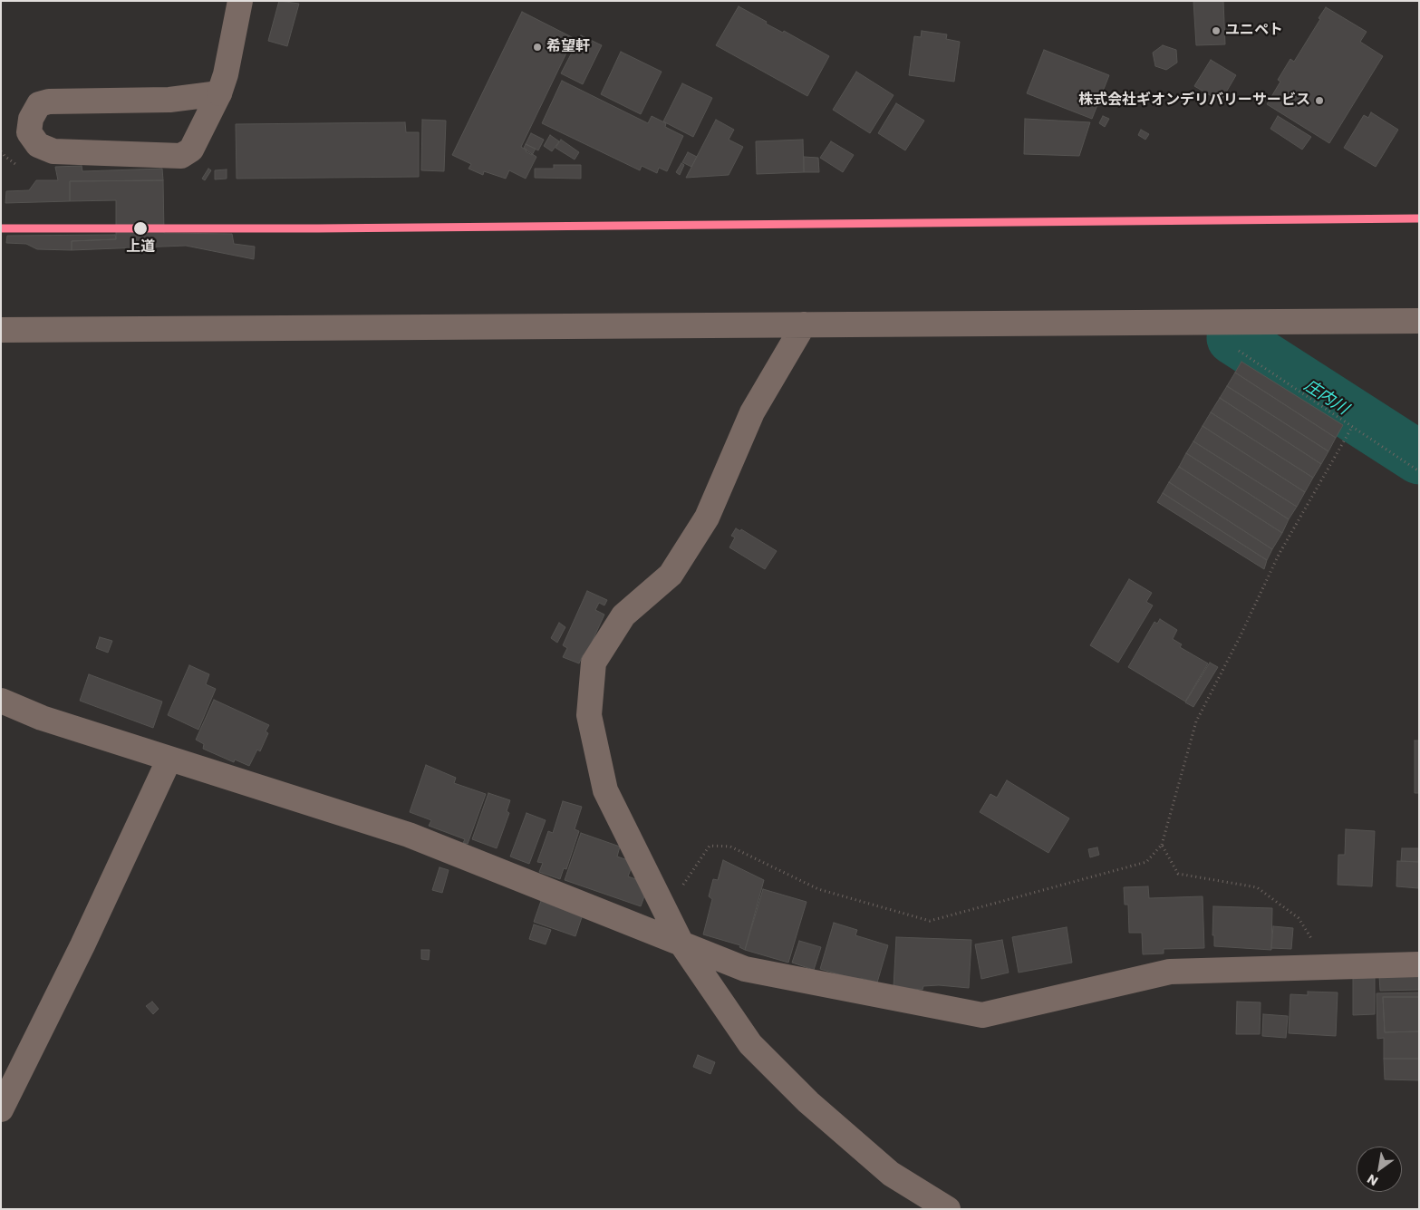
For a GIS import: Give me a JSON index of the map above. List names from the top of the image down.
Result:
{
  "water": ["庄内川"],
  "places": [
    "ユニペト",
    "希望軒",
    "株式会社ギオンデリバリーサービス",
    "上道"
  ],
  "north": "bottom left"
}
